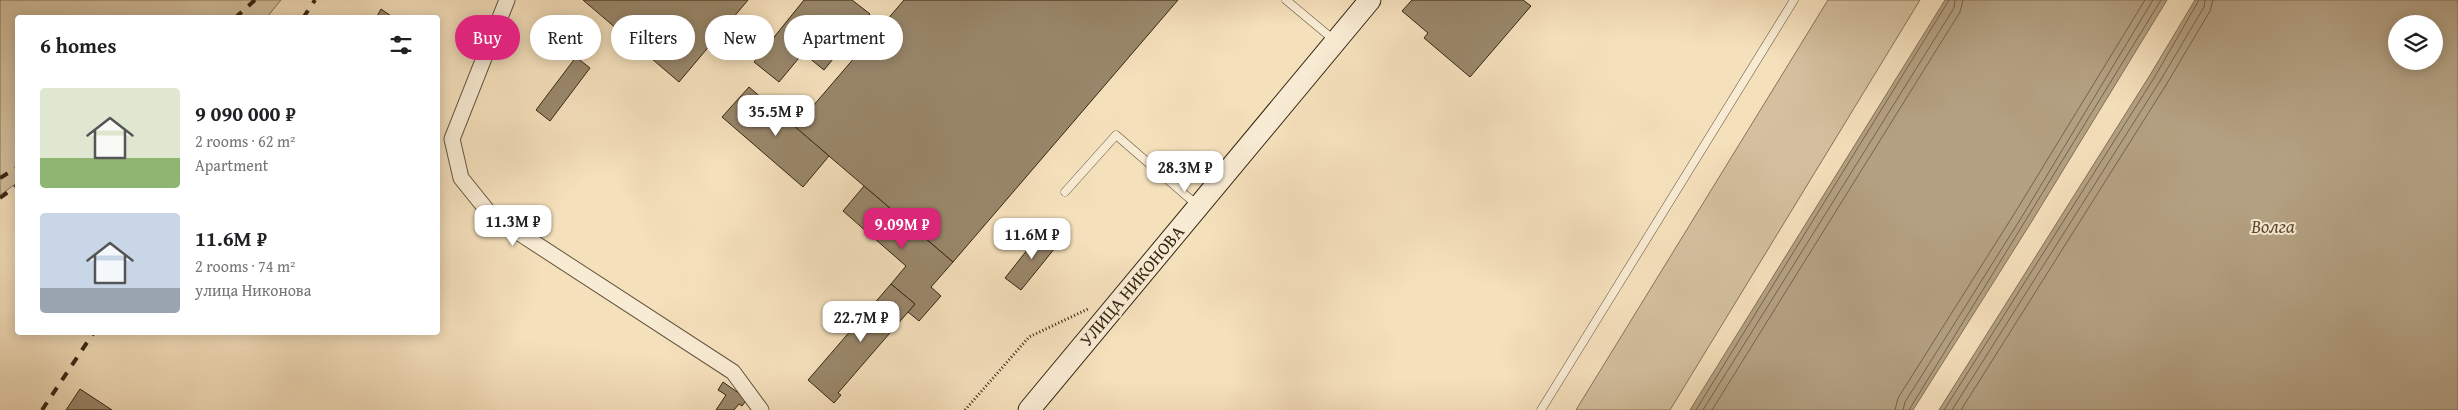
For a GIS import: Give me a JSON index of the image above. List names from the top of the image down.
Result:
{
  "streets": {
    "main road": ["УЛИЦА НИКОНОВА"]
  },
  "water": ["Волга"],
  "page": {
    "chip": [
      "Buy",
      "Rent",
      "Filters",
      "New",
      "Apartment"
    ],
    "heading": "6 homes",
    "list": [
      {
        "name": "9 090 000 ₽",
        "note": "2 rooms · 62 m² · Apartment"
      },
      {
        "name": "11.6M ₽",
        "note": "2 rooms · 74 m² · улица Никонова"
      }
    ],
    "price": [
      "35.5M ₽",
      "28.3M ₽",
      "11.3M ₽",
      "9.09M ₽",
      "11.6M ₽",
      "22.7M ₽"
    ]
  }
}
